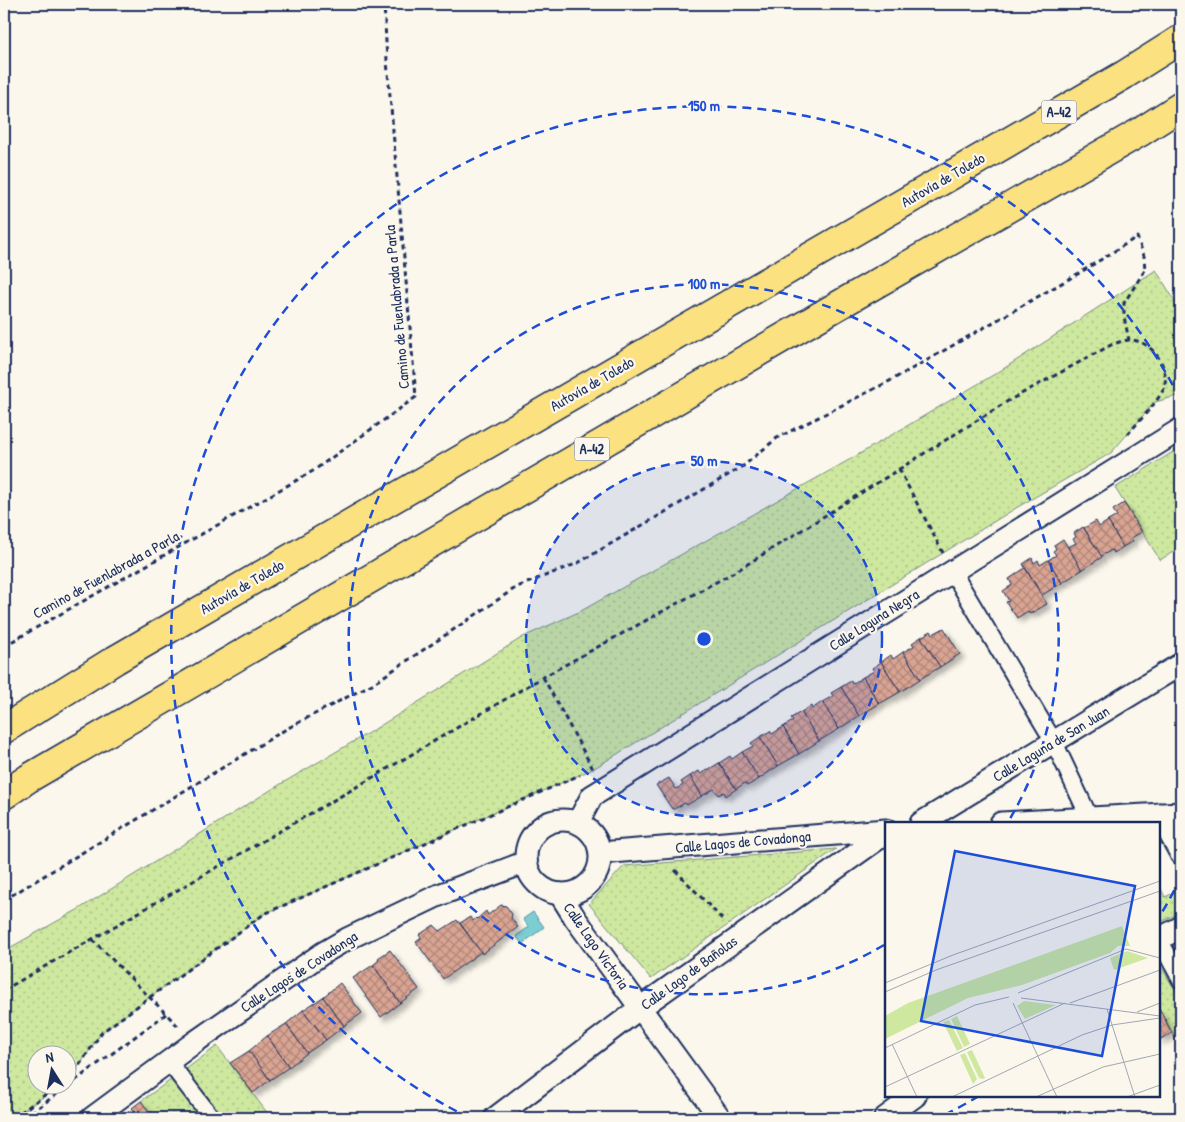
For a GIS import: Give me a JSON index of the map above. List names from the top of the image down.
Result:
{
  "streets": {
    "highway": ["A-42", "Autovía de Toledo"],
    "street": [
      "Calle Laguna Negra",
      "Calle Laguna de San Juan",
      "Calle Lagos de Covadonga",
      "Calle Lago Victoria",
      "Calle Lago de Bañolas"
    ],
    "path": ["Camino de Fuenlabrada a Parla"]
  },
  "crossings": [
    ["Calle Laguna Negra", "Calle Lagos de Covadonga"],
    ["Calle Laguna Negra", "Calle Lago Victoria"],
    ["Calle Lagos de Covadonga", "Calle Lago Victoria"],
    ["Calle Lago Victoria", "Calle Lago de Bañolas"]
  ],
  "north": "top",
  "rings": ["150 m", "100 m", "50 m"]
}
